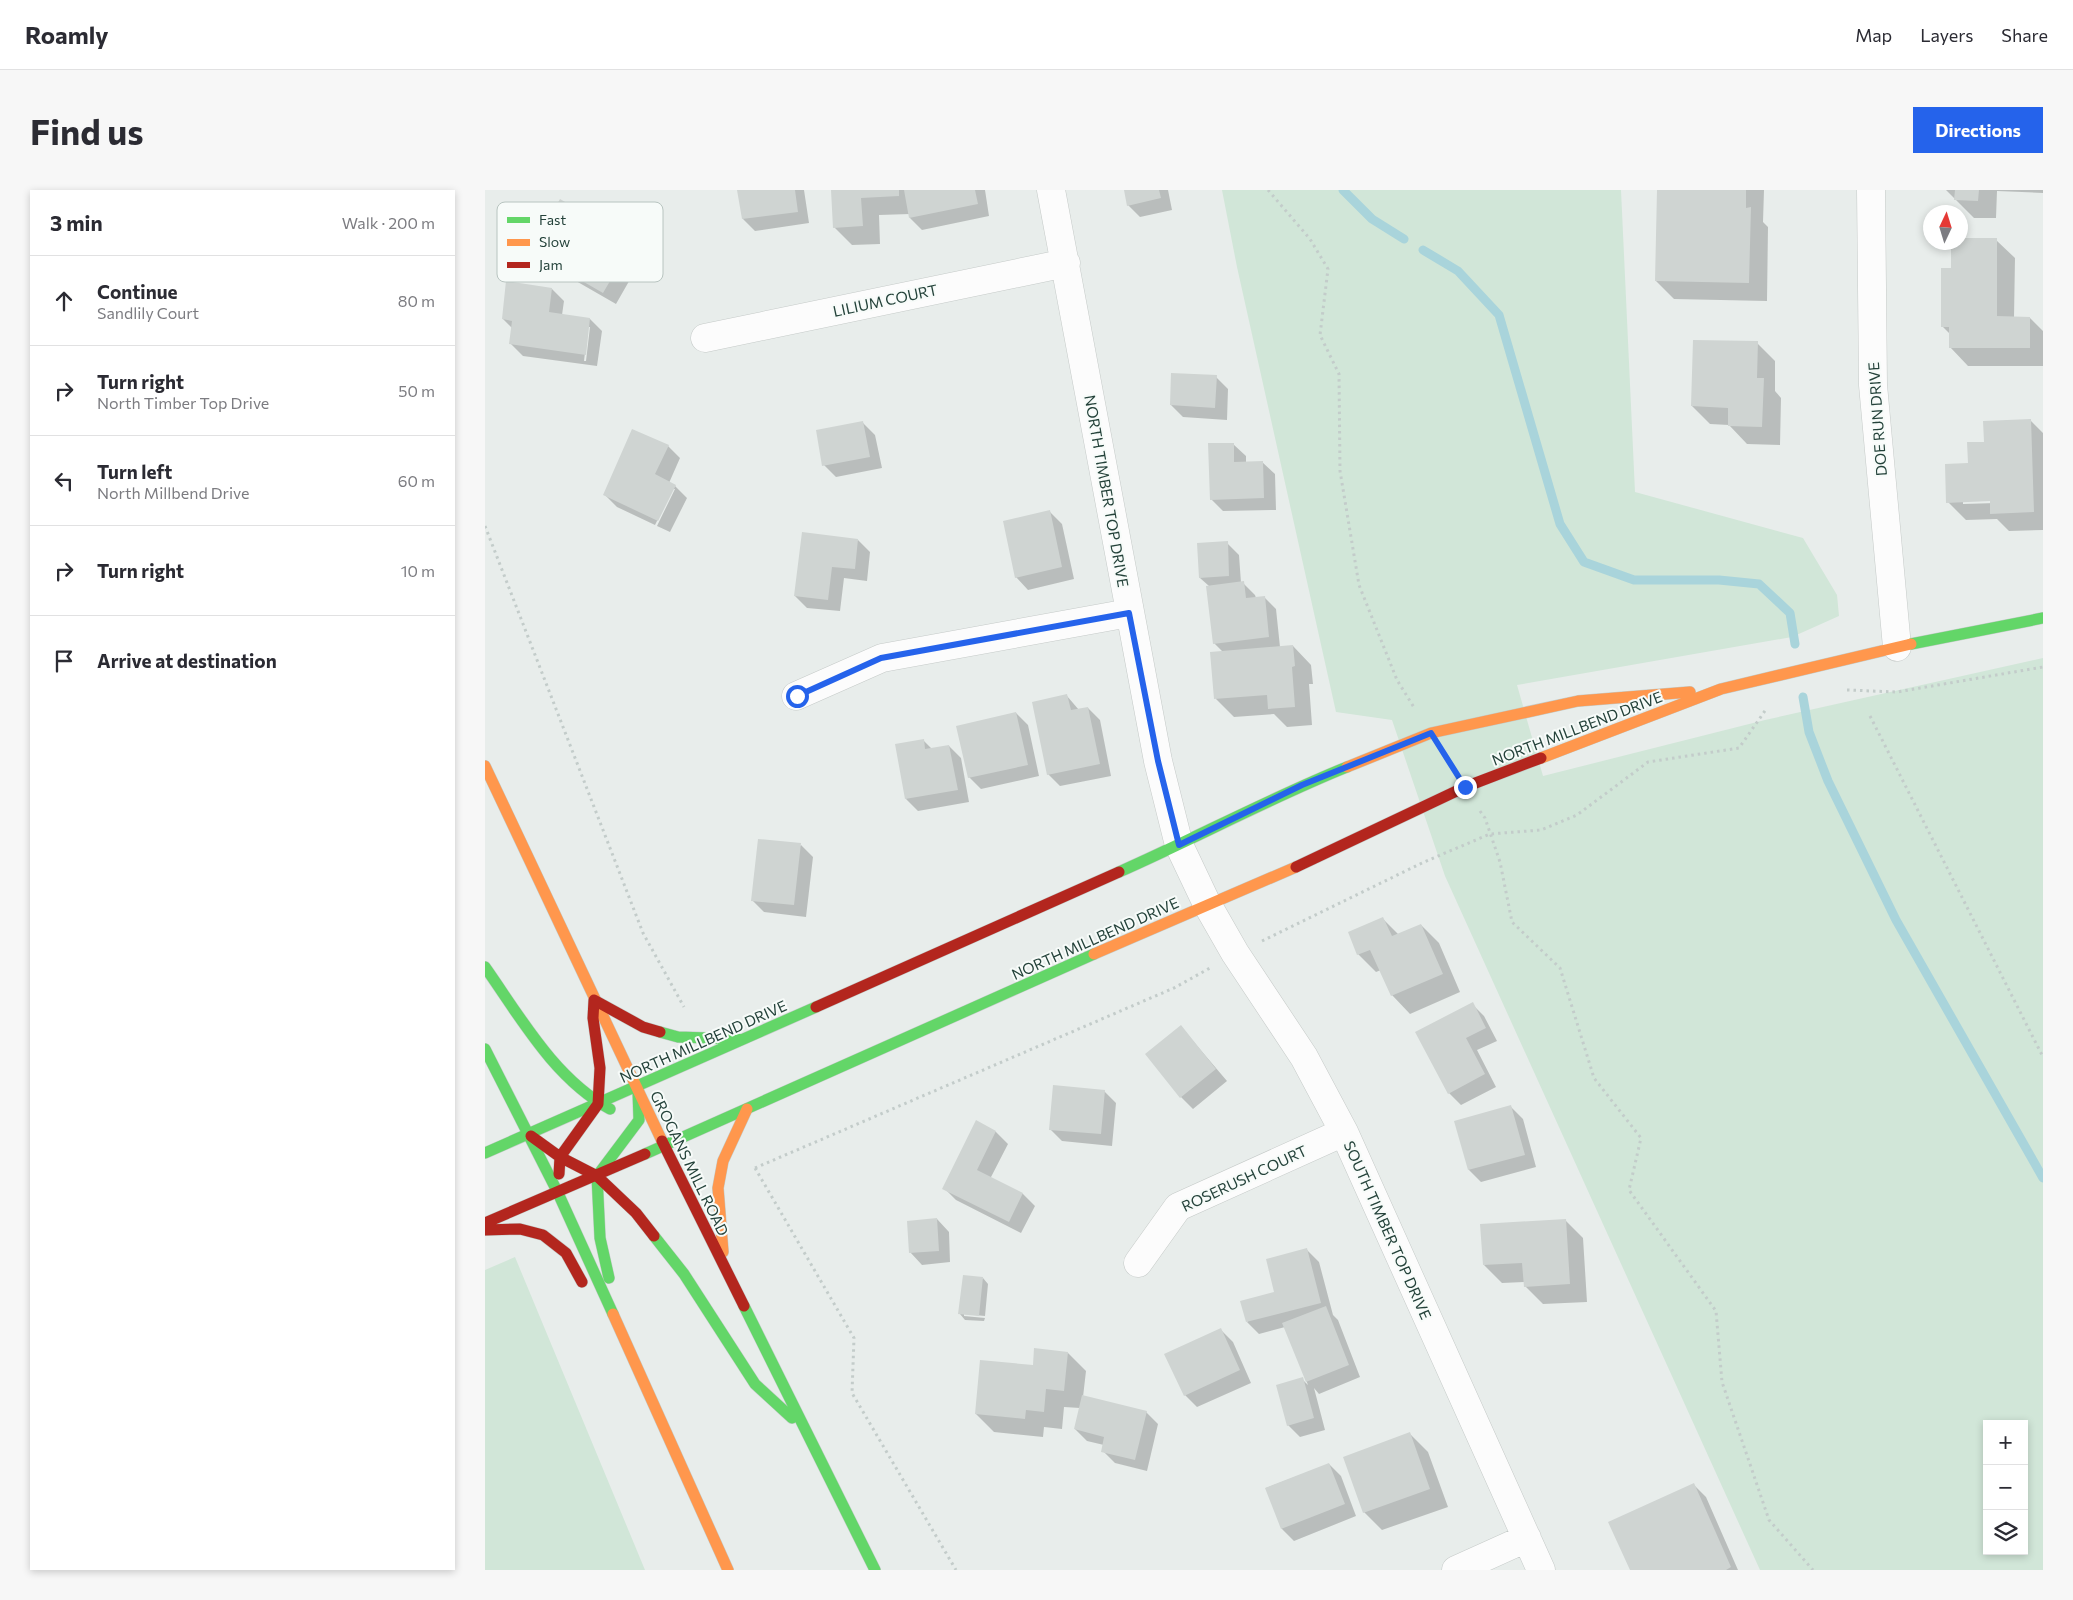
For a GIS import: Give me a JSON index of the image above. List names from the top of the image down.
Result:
{
  "streets": {
    "main road": ["NORTH MILLBEND DRIVE", "GROGANS MILL ROAD"],
    "street": [
      "LILIUM COURT",
      "DOE RUN DRIVE",
      "NORTH TIMBER TOP DRIVE",
      "ROSERUSH COURT",
      "SOUTH TIMBER TOP DRIVE"
    ]
  },
  "crossings": [
    ["LILIUM COURT", "NORTH TIMBER TOP DRIVE"],
    ["DOE RUN DRIVE", "NORTH MILLBEND DRIVE"],
    ["NORTH TIMBER TOP DRIVE", "NORTH MILLBEND DRIVE"],
    ["NORTH TIMBER TOP DRIVE", "SOUTH TIMBER TOP DRIVE"],
    ["NORTH MILLBEND DRIVE", "GROGANS MILL ROAD"],
    ["NORTH MILLBEND DRIVE", "SOUTH TIMBER TOP DRIVE"],
    ["ROSERUSH COURT", "SOUTH TIMBER TOP DRIVE"]
  ],
  "legend": ["Fast", "Slow", "Jam"],
  "north": "top",
  "page": {
    "header": "Roamly",
    "nav": ["Map", "Layers", "Share"],
    "buttons": "Directions",
    "title": "Find us",
    "heading": ["3 min", "Walk · 200 m"],
    "list": [
      ["Continue", "Sandlily Court", "80 m"],
      ["Turn right", "North Timber Top Drive", "50 m"],
      ["Turn left", "North Millbend Drive", "60 m"],
      ["Turn right", "10 m"],
      "Arrive at destination"
    ],
    "map_buttons": ["+", "−"]
  }
}
